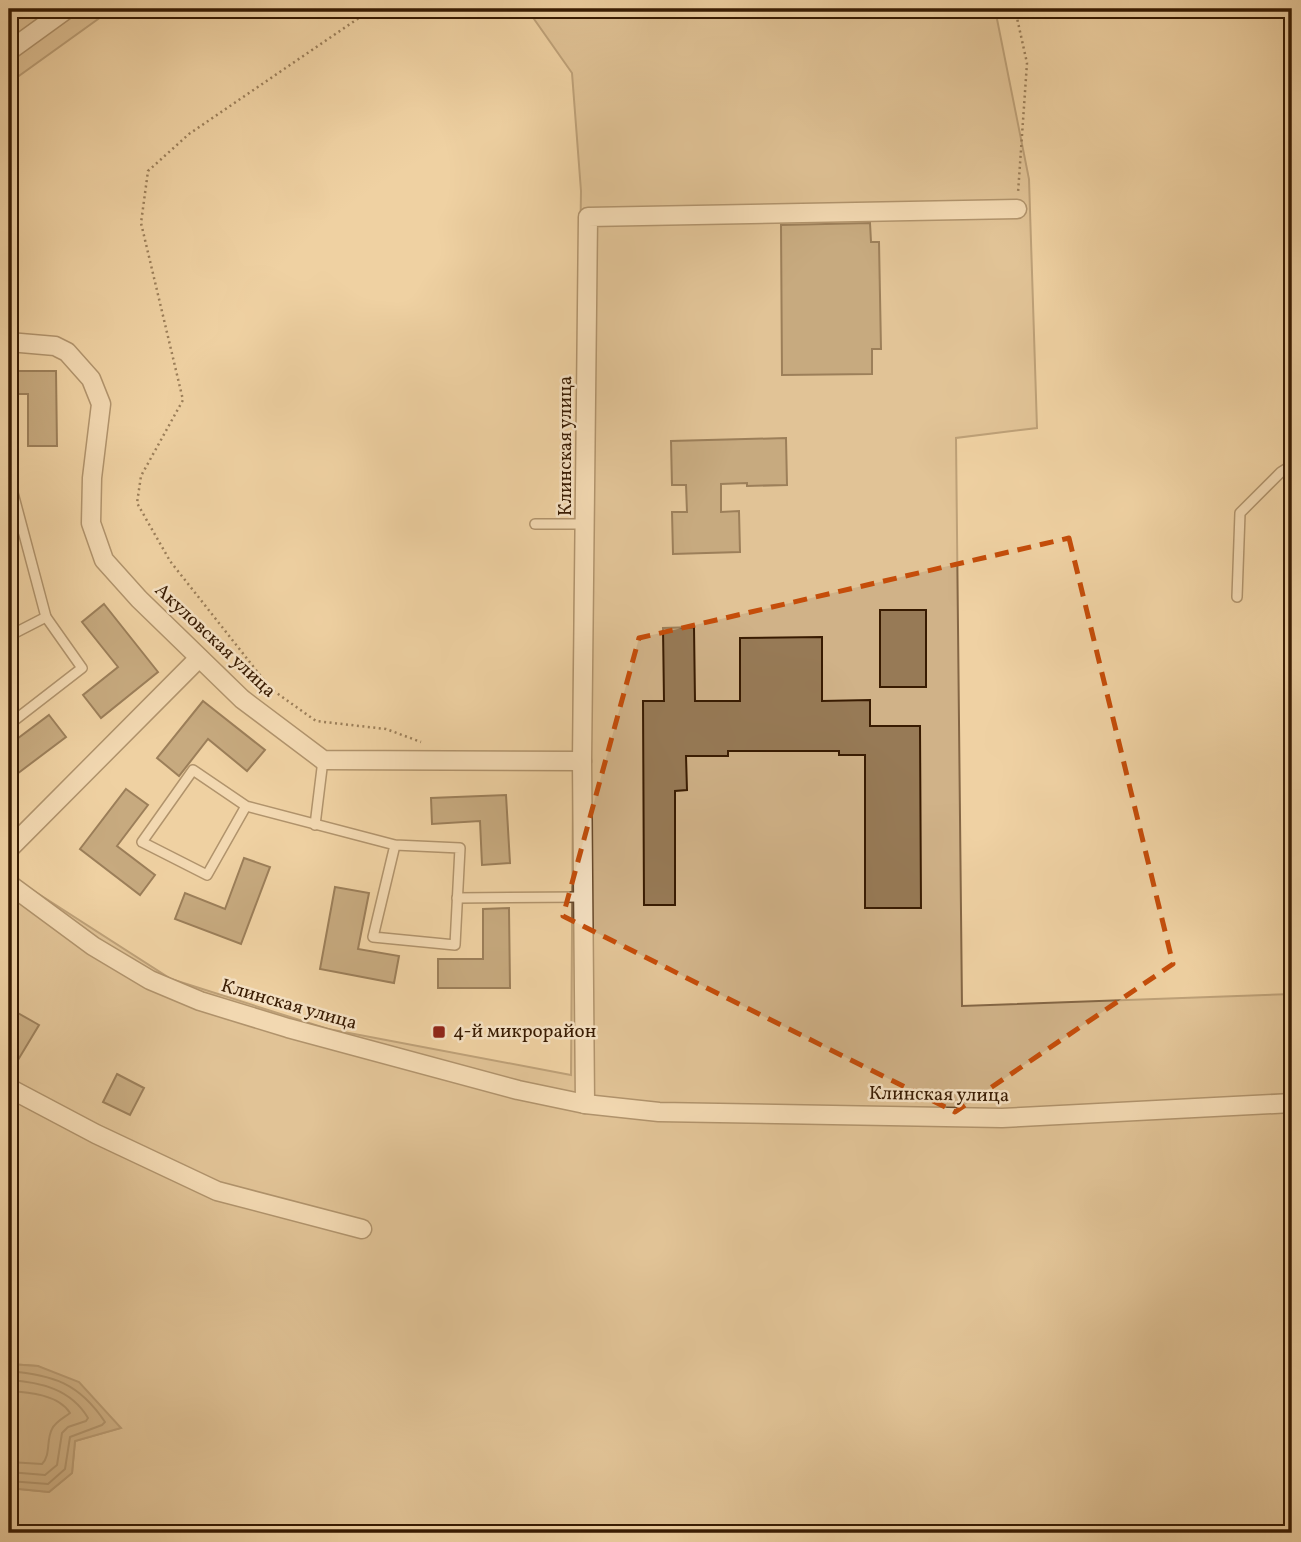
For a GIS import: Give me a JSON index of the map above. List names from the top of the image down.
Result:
{
  "streets": {
    "street": ["Клинская улица", "Акуловская улица"]
  },
  "places": {
    "transit": ["4-й микрорайон"]
  }
}
